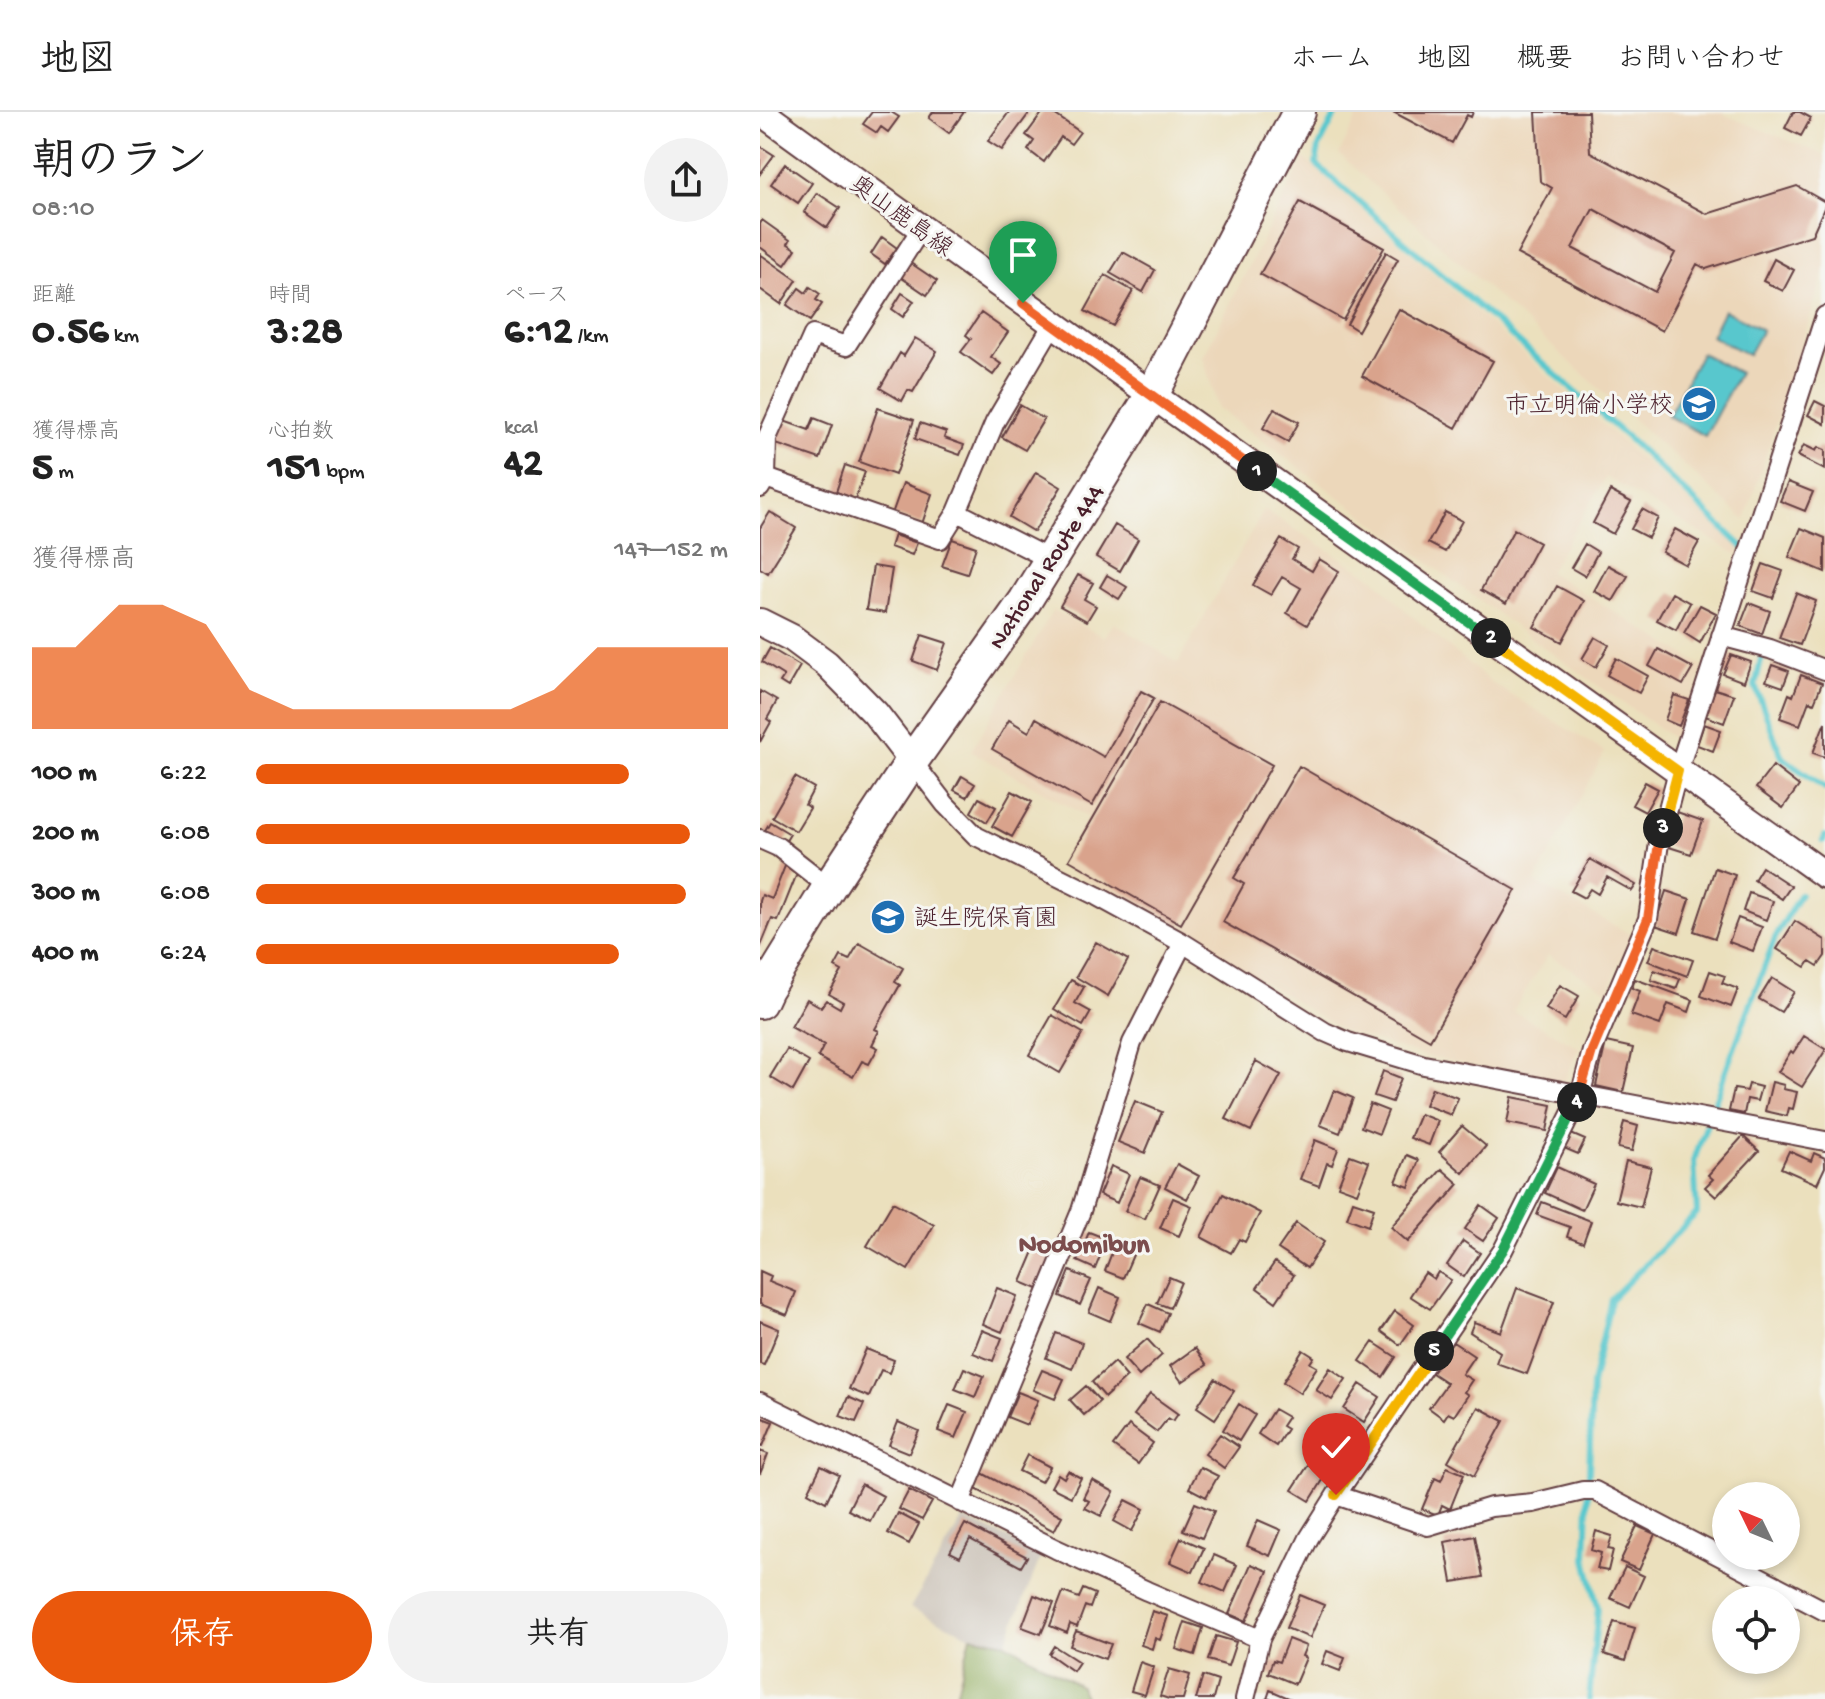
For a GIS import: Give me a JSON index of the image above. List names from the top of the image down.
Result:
{
  "streets": {
    "highway": ["National Route 444"],
    "main road": ["奥山鹿島線"]
  },
  "crossings": [
    ["奥山鹿島線", "National Route 444"]
  ],
  "districts": ["Nodomibun"],
  "places": {
    "school or university": ["市立明倫小学校", "誕生院保育園"]
  },
  "north": "top left",
  "page": {
    "header": "地図",
    "nav": [
      "ホーム",
      "地図",
      "概要",
      "お問い合わせ"
    ],
    "heading": ["朝のラン", "08:10"],
    "stats": [
      ["距離", "0.56 km"],
      ["時間", "3:28"],
      ["ペース", "6:12 /km"],
      ["獲得標高", "5 m"],
      ["心拍数", "151 bpm"],
      ["kcal", "42"]
    ],
    "pins": [
      "1",
      "2",
      "3",
      "4",
      "5"
    ],
    "chart": ["獲得標高", "147–152 m"],
    "list": [
      {
        "name": "100 m",
        "note": "6:22"
      },
      {
        "name": "200 m",
        "note": "6:08"
      },
      {
        "name": "300 m",
        "note": "6:08"
      },
      {
        "name": "400 m",
        "note": "6:24"
      }
    ],
    "buttons": ["保存", "共有"]
  }
}
